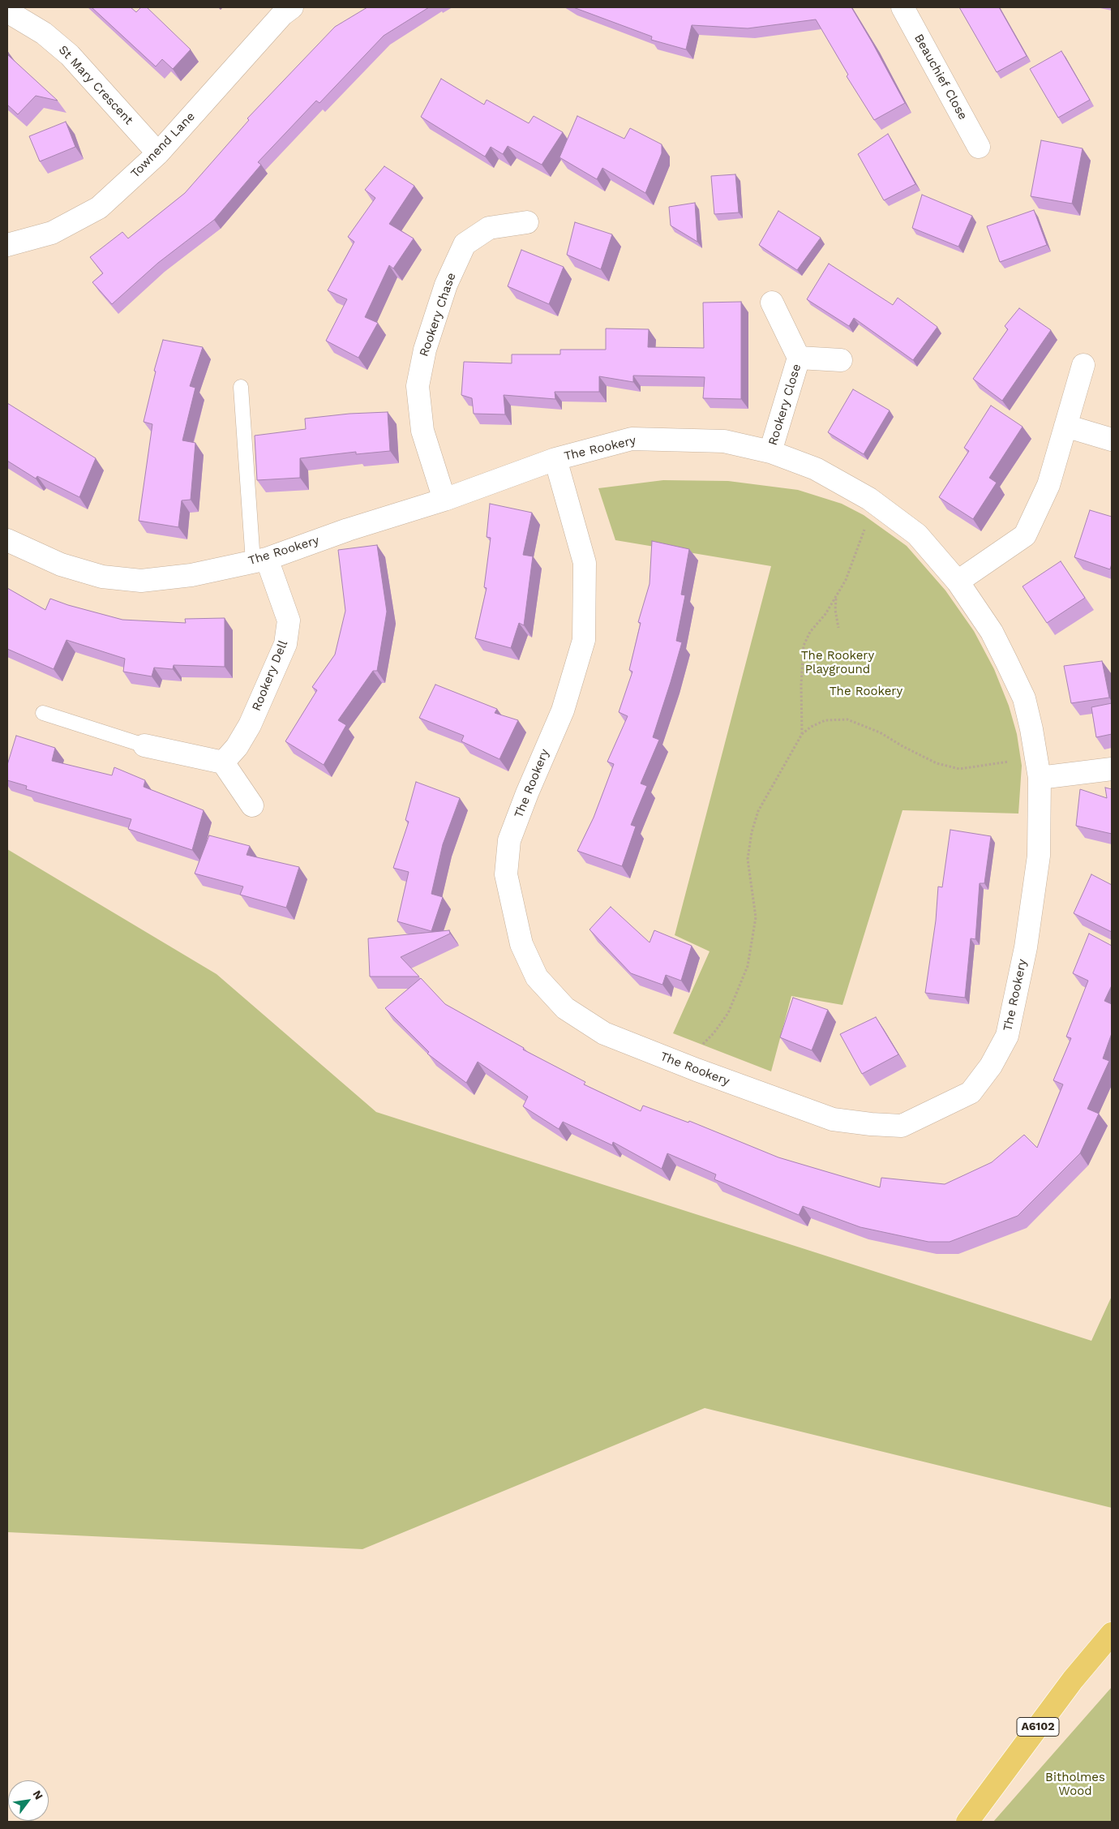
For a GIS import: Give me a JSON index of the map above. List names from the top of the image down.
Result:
{
  "streets": {
    "main road": ["A6102"],
    "street": [
      "Beauchief Close",
      "St Mary Crescent",
      "Townend Lane",
      "Rookery Chase",
      "Rookery Close",
      "The Rookery",
      "Rookery Dell"
    ]
  },
  "crossings": [
    ["St Mary Crescent", "Townend Lane"],
    ["Rookery Chase", "The Rookery"],
    ["Rookery Close", "The Rookery"],
    ["The Rookery", "Rookery Dell"]
  ],
  "parks": ["The Rookery Playground", "The Rookery", "Bitholmes Wood"],
  "north": "top right"
}
